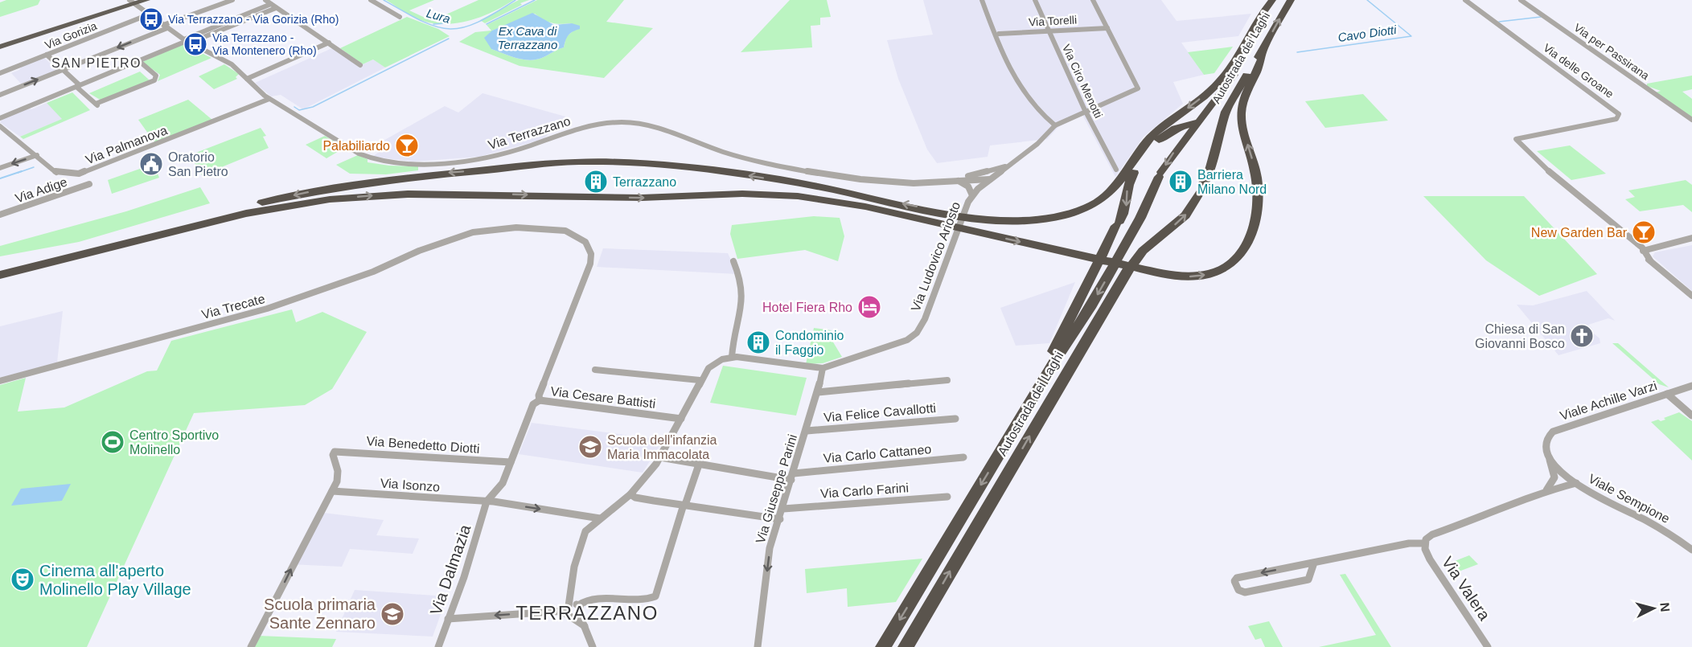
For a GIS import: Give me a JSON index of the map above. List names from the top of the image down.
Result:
{
  "streets": {
    "highway": ["Autostrada dei Laghi"],
    "street": [
      "Via Torelli",
      "Via Gorizia",
      "Via per Passirana",
      "Via delle Groane",
      "Via Ciro Menotti",
      "Via Terrazzano",
      "Via Palmanova",
      "Via Adige",
      "Via Ludovico Ariosto",
      "Via Trecate",
      "Via Cesare Battisti",
      "Viale Achille Varzi",
      "Via Felice Cavallotti",
      "Via Benedetto Diotti",
      "Via Carlo Cattaneo",
      "Via Isonzo",
      "Via Giuseppe Parini",
      "Via Carlo Farini",
      "Viale Sempione",
      "Via Dalmazia",
      "Via Valera"
    ]
  },
  "crossings": [
    ["Via Torelli", "Via Ciro Menotti"],
    ["Via Torelli", "Via Ludovico Ariosto"],
    ["Via Gorizia", "Via Terrazzano"],
    ["Via Ciro Menotti", "Via Ludovico Ariosto"],
    ["Via Terrazzano", "Via Palmanova"],
    ["Via Terrazzano", "Via Ludovico Ariosto"],
    ["Via Ludovico Ariosto", "Via Giuseppe Parini"],
    ["Via Trecate", "Via Cesare Battisti"],
    ["Via Felice Cavallotti", "Via Giuseppe Parini"],
    ["Via Benedetto Diotti", "Via Isonzo"],
    ["Via Carlo Cattaneo", "Via Giuseppe Parini"],
    ["Via Isonzo", "Via Dalmazia"],
    ["Via Giuseppe Parini", "Via Carlo Farini"]
  ],
  "one_way": ["Via Isonzo", "Via Giuseppe Parini"],
  "districts": ["SAN PIETRO", "TERRAZZANO"],
  "water": ["Lura", "Ex Cava di Terrazzano", "Cavo Diotti"],
  "places": {
    "bus stop": ["Via Terrazzano - Via Gorizia (Rho)", "Via Terrazzano - Via Montenero (Rho)"],
    "bar": ["Palabiliardo", "New Garden Bar"],
    "public building": ["Oratorio San Pietro"],
    "building": ["Terrazzano", "Barriera Milano Nord", "Condominio il Faggio"],
    "hotel": ["Hotel Fiera Rho"],
    "church": ["Chiesa di San Giovanni Bosco"],
    "sports": ["Centro Sportivo Molinello"],
    "school or university": ["Scuola dell'infanzia Maria Immacolata", "Scuola primaria Sante Zennaro"],
    "theatre": ["Cinema all'aperto Molinello Play Village"]
  },
  "north": "right"
}
